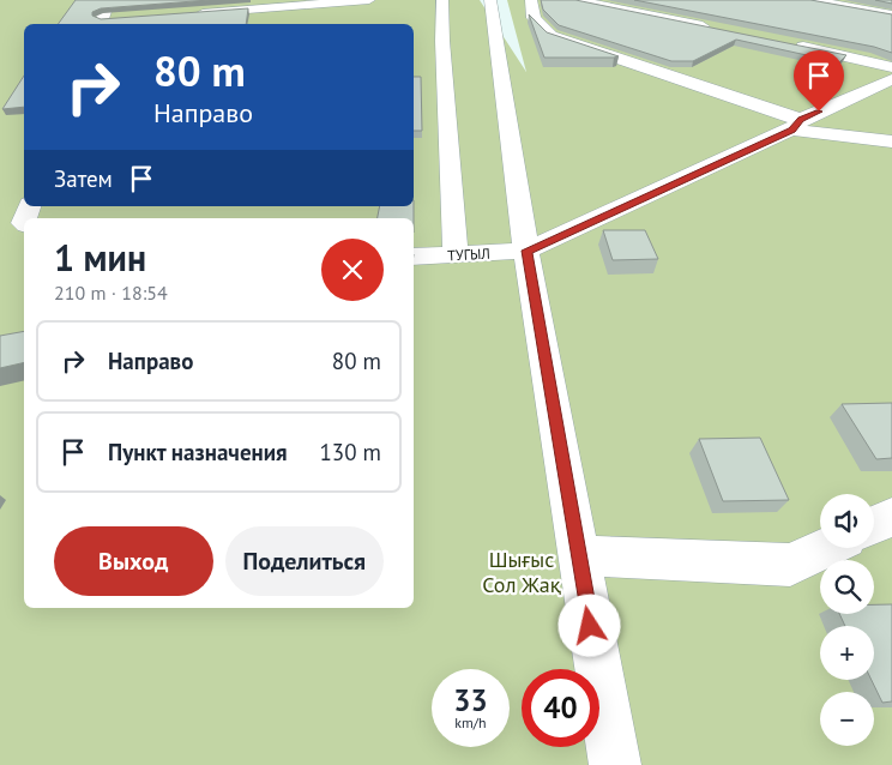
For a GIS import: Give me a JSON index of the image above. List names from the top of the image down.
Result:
{
  "streets": {
    "street": ["ТУГЫЛ"]
  },
  "parks": ["Шығыс Сол Жақ"],
  "page": {
    "turn": ["80 m", "Направо"],
    "then": "Затем",
    "heading": ["1 мин", "210 m · 18:54"],
    "list": [
      {
        "name": "Направо",
        "value": "80 m"
      },
      {
        "name": "Пункт назначения",
        "value": "130 m"
      }
    ],
    "map_buttons": ["+", "−"],
    "buttons": ["Выход", "Поделиться"],
    "speed": "33 km/h",
    "limit": "40"
  }
}
